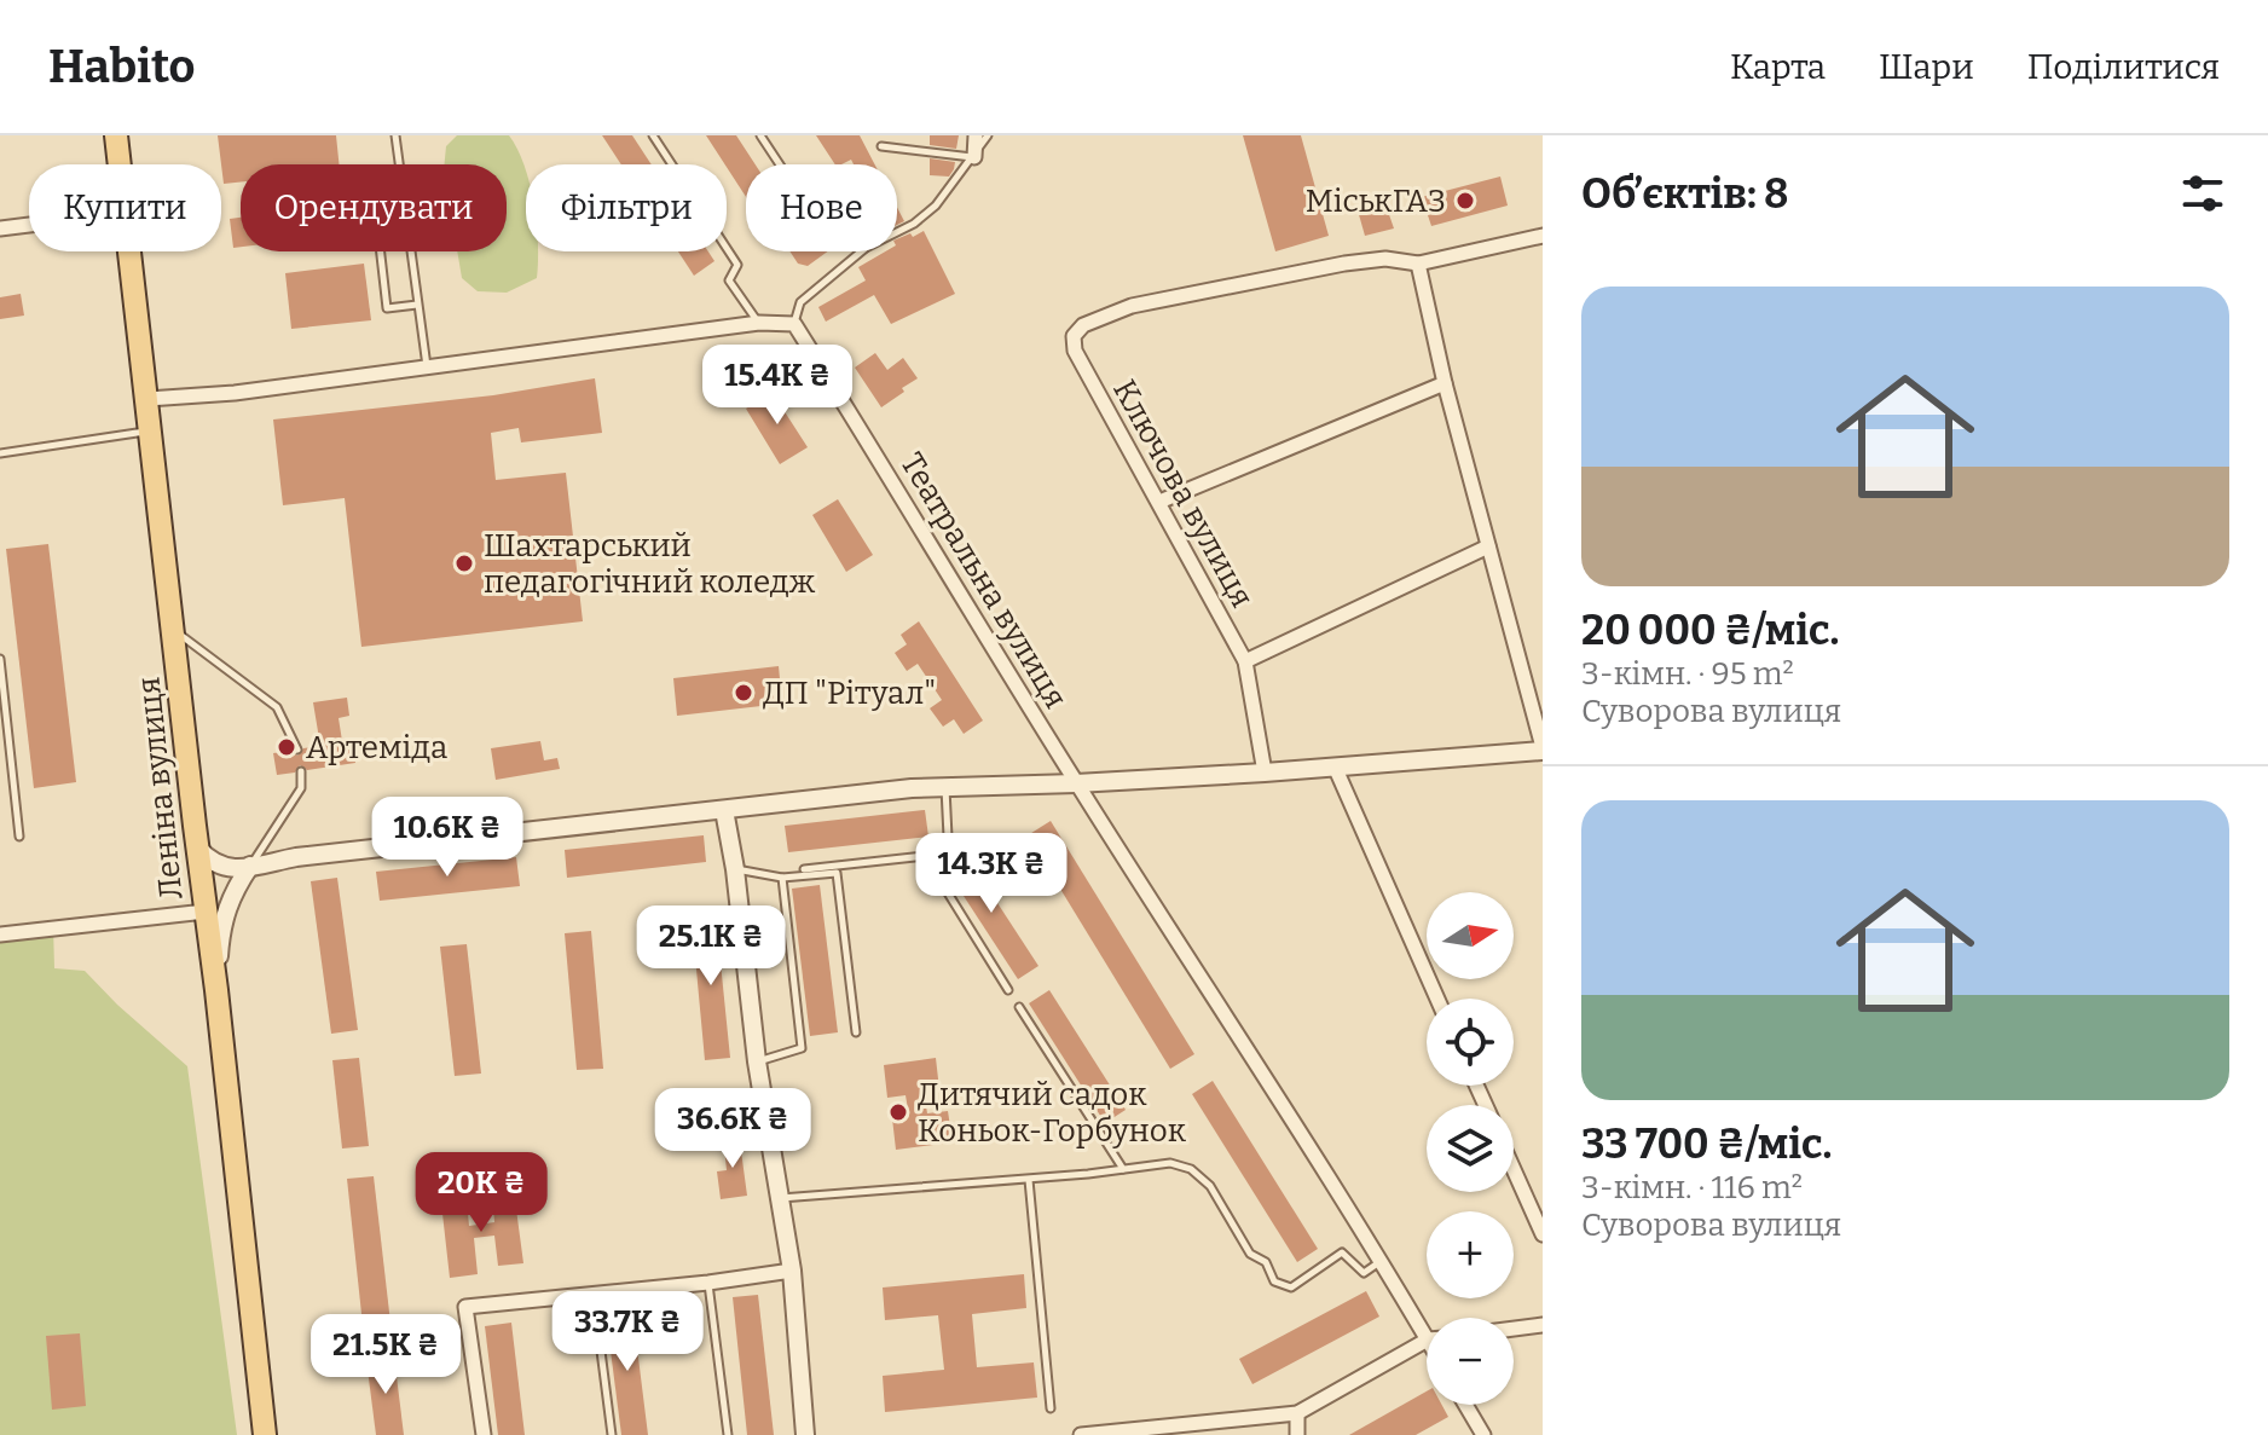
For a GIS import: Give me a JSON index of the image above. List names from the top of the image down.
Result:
{
  "streets": {
    "main road": ["Леніна вулиця"],
    "street": ["Ключова вулиця", "Театральна вулиця"]
  },
  "places": [
    "МіськГАЗ",
    "Шахтарський педагогічний коледж",
    "ДП \"Рітуал\"",
    "Артеміда",
    "Дитячий садок Коньок-Горбунок"
  ],
  "north": "right",
  "page": {
    "header": "Habito",
    "nav": ["Карта", "Шари", "Поділитися"],
    "heading": "Об’єктів: 8",
    "chip": [
      "Купити",
      "Орендувати",
      "Фільтри",
      "Нове"
    ],
    "list": [
      {
        "name": "20 000 ₴/міс.",
        "note": "3-кімн. · 95 m² · Суворова вулиця"
      },
      {
        "name": "33 700 ₴/міс.",
        "note": "3-кімн. · 116 m² · Суворова вулиця"
      }
    ],
    "price": [
      "15.4K ₴",
      "10.6K ₴",
      "14.3K ₴",
      "25.1K ₴",
      "36.6K ₴",
      "20K ₴",
      "33.7K ₴",
      "21.5K ₴"
    ],
    "map_buttons": ["+", "−"]
  }
}
